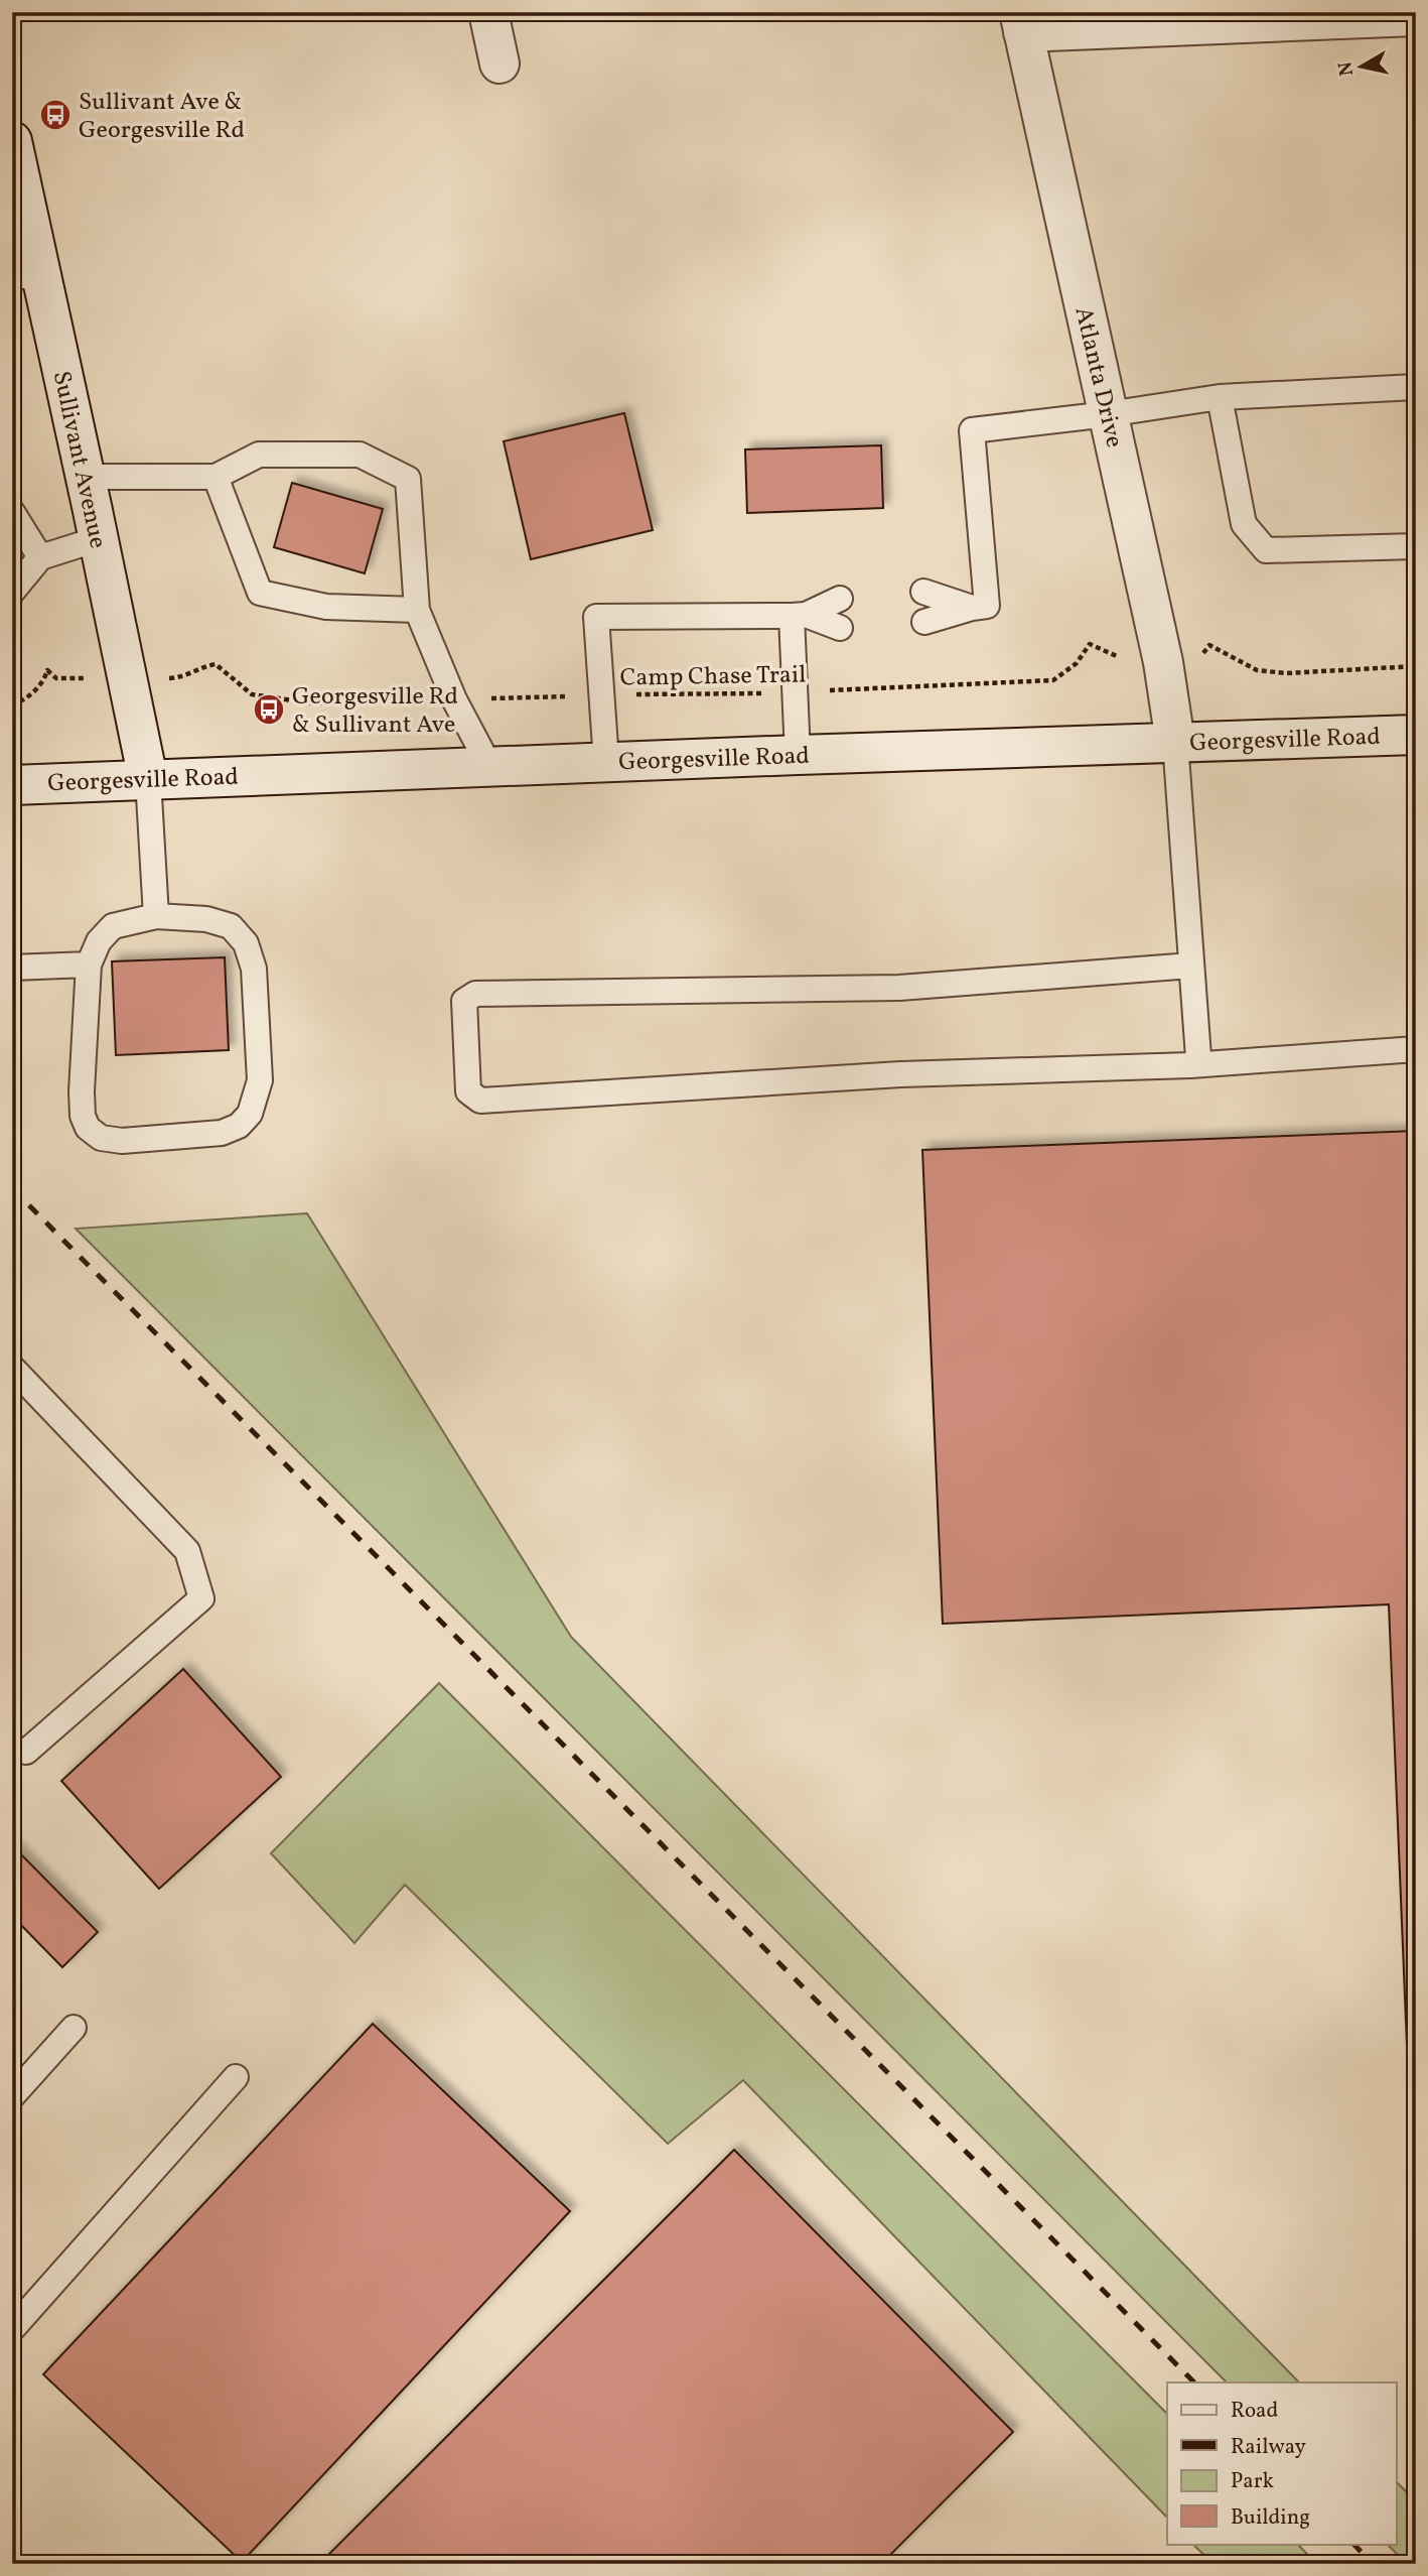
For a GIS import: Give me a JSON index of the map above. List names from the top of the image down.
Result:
{
  "streets": {
    "main road": ["Atlanta Drive", "Sullivant Avenue", "Georgesville Road"],
    "path": ["Camp Chase Trail"]
  },
  "crossings": [
    ["Atlanta Drive", "Camp Chase Trail"],
    ["Atlanta Drive", "Georgesville Road"],
    ["Sullivant Avenue", "Camp Chase Trail"],
    ["Sullivant Avenue", "Georgesville Road"]
  ],
  "places": {
    "bus stop": ["Sullivant Ave & Georgesville Rd", "Georgesville Rd & Sullivant Ave"]
  },
  "legend": [
    "Road",
    "Railway",
    "Park",
    "Building"
  ],
  "north": "left"
}
